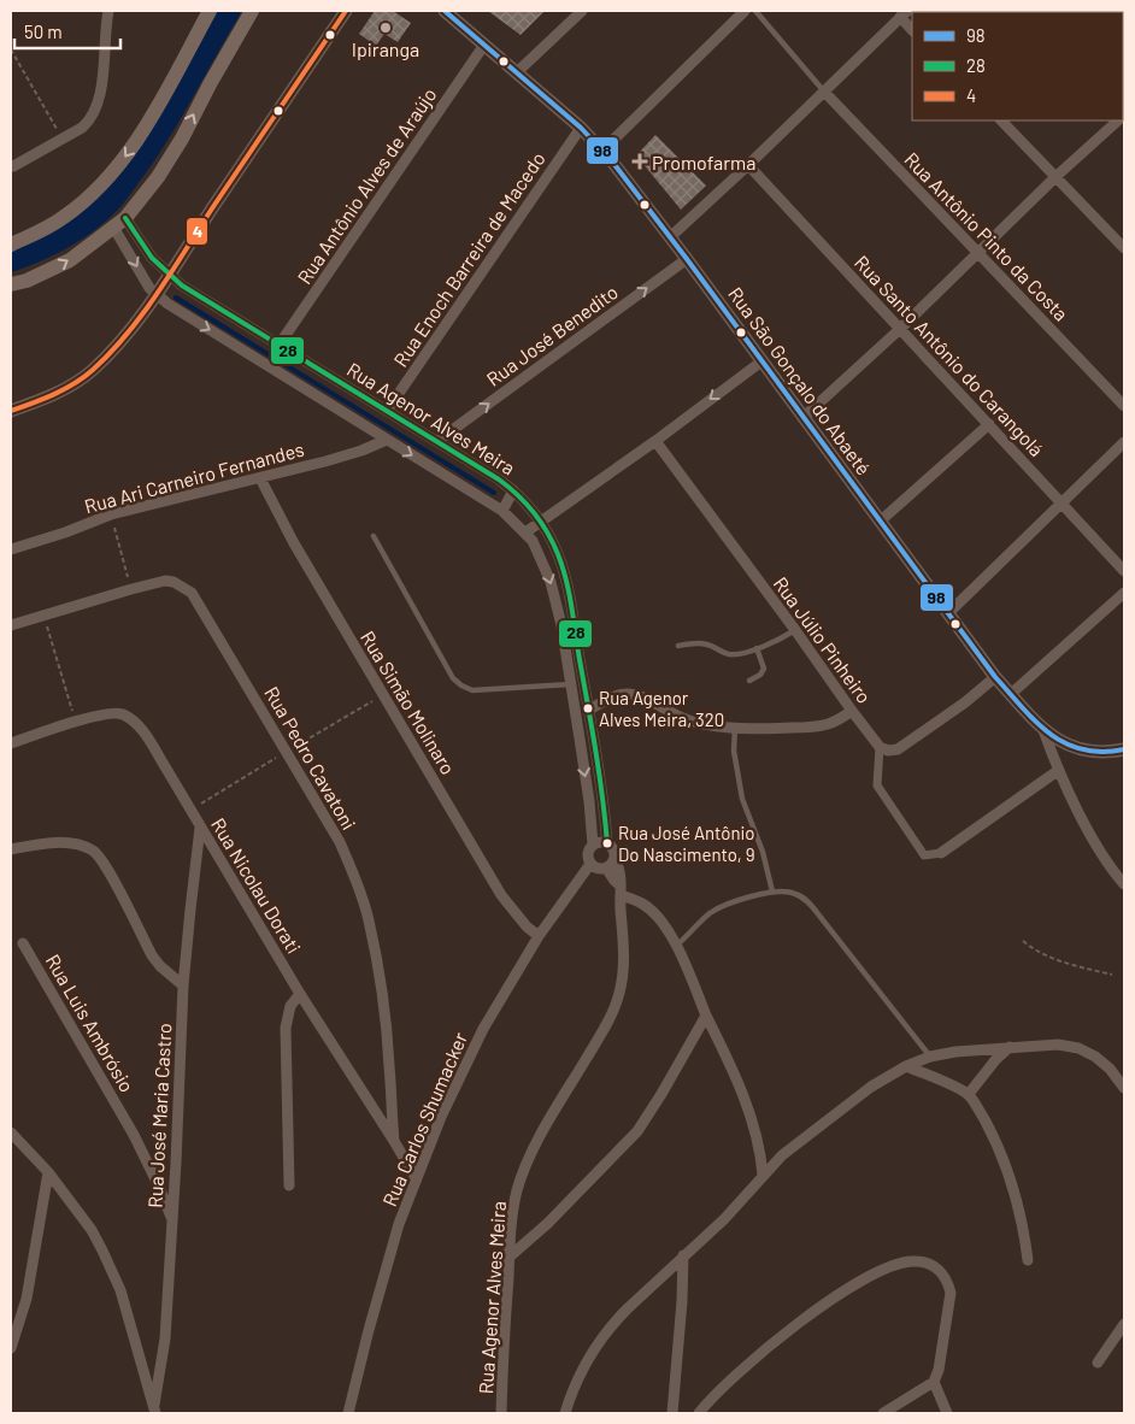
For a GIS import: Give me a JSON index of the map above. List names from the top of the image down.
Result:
{
  "streets": {
    "street": [
      "Rua Antônio Alves de Araújo",
      "Rua Antônio Pinto da Costa",
      "Rua Enoch Barreira de Macedo",
      "Rua José Benedito",
      "Rua Santo Antônio do Carangolá",
      "Rua São Gonçalo do Abaeté",
      "Rua Agenor Alves Meira",
      "Rua Ari Carneiro Fernandes",
      "Rua Júlio Pinheiro",
      "Rua Simão Molinaro",
      "Rua Pedro Cavatoni",
      "Rua Nicolau Dorati",
      "Rua Luis Ambrósio",
      "Rua José Maria Castro",
      "Rua Carlos Shumacker"
    ]
  },
  "crossings": [
    ["Rua Antônio Alves de Araújo", "Rua São Gonçalo do Abaeté"],
    ["Rua Antônio Alves de Araújo", "Rua Agenor Alves Meira"],
    ["Rua Enoch Barreira de Macedo", "Rua São Gonçalo do Abaeté"],
    ["Rua Enoch Barreira de Macedo", "Rua Agenor Alves Meira"],
    ["Rua José Benedito", "Rua São Gonçalo do Abaeté"],
    ["Rua José Benedito", "Rua Agenor Alves Meira"],
    ["Rua Agenor Alves Meira", "Rua Carlos Shumacker"],
    ["Rua Ari Carneiro Fernandes", "Rua Simão Molinaro"],
    ["Rua Simão Molinaro", "Rua Carlos Shumacker"],
    ["Rua Pedro Cavatoni", "Rua Nicolau Dorati"],
    ["Rua Nicolau Dorati", "Rua José Maria Castro"],
    ["Rua Nicolau Dorati", "Rua Carlos Shumacker"],
    ["Rua Luis Ambrósio", "Rua José Maria Castro"]
  ],
  "one_way": ["Rua José Benedito"],
  "places": {
    "other": ["Ipiranga", "Rua Agenor Alves Meira, 320", "Rua José Antônio Do Nascimento, 9"],
    "health": ["Promofarma"]
  },
  "lines": ["transit line 98", "transit line 4", "transit line 28"],
  "legend": ["98", "28", "4"],
  "scale_bar": "50 m"
}
